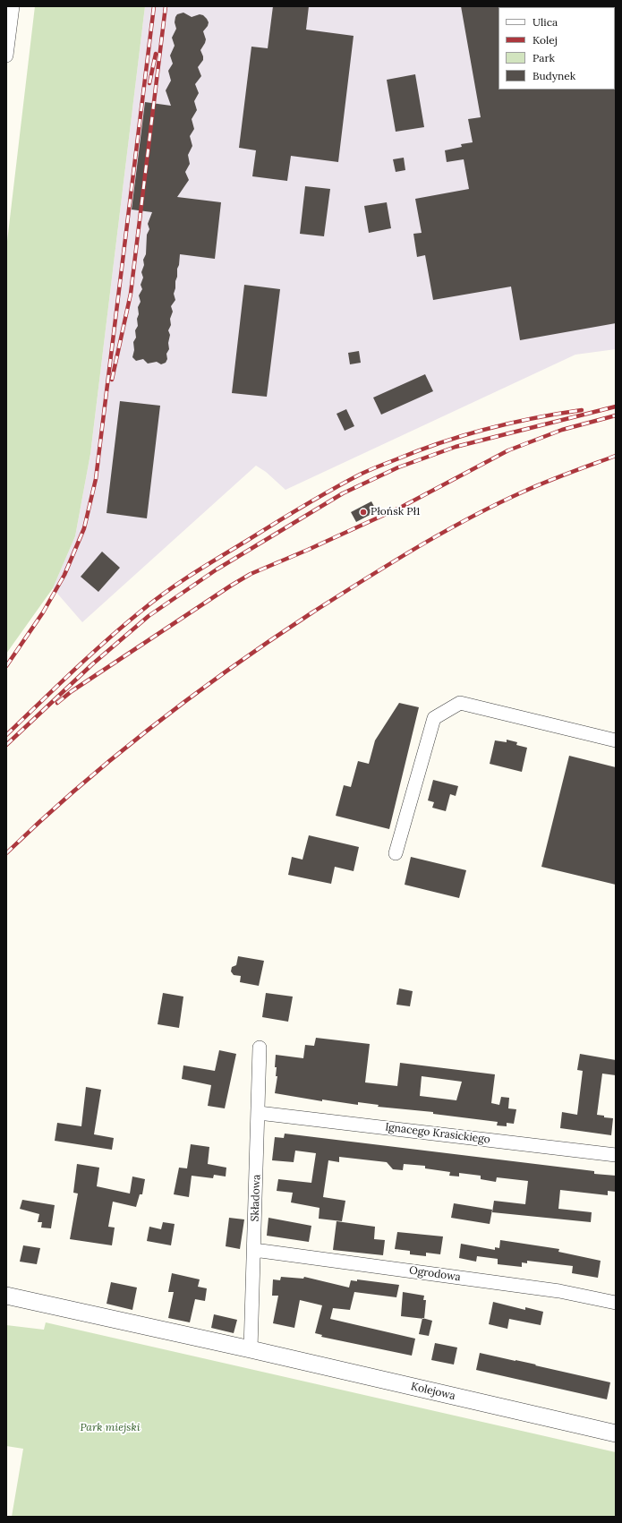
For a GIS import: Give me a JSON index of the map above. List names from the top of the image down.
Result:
{
  "streets": {
    "street": [
      "Ignacego Krasickiego",
      "Składowa",
      "Ogrodowa",
      "Kolejowa"
    ]
  },
  "crossings": [
    ["Ignacego Krasickiego", "Składowa"],
    ["Składowa", "Ogrodowa"],
    ["Składowa", "Kolejowa"]
  ],
  "parks": ["Park miejski"],
  "places": ["Płońsk Pł1"],
  "legend": [
    "Ulica",
    "Kolej",
    "Park",
    "Budynek"
  ]
}
